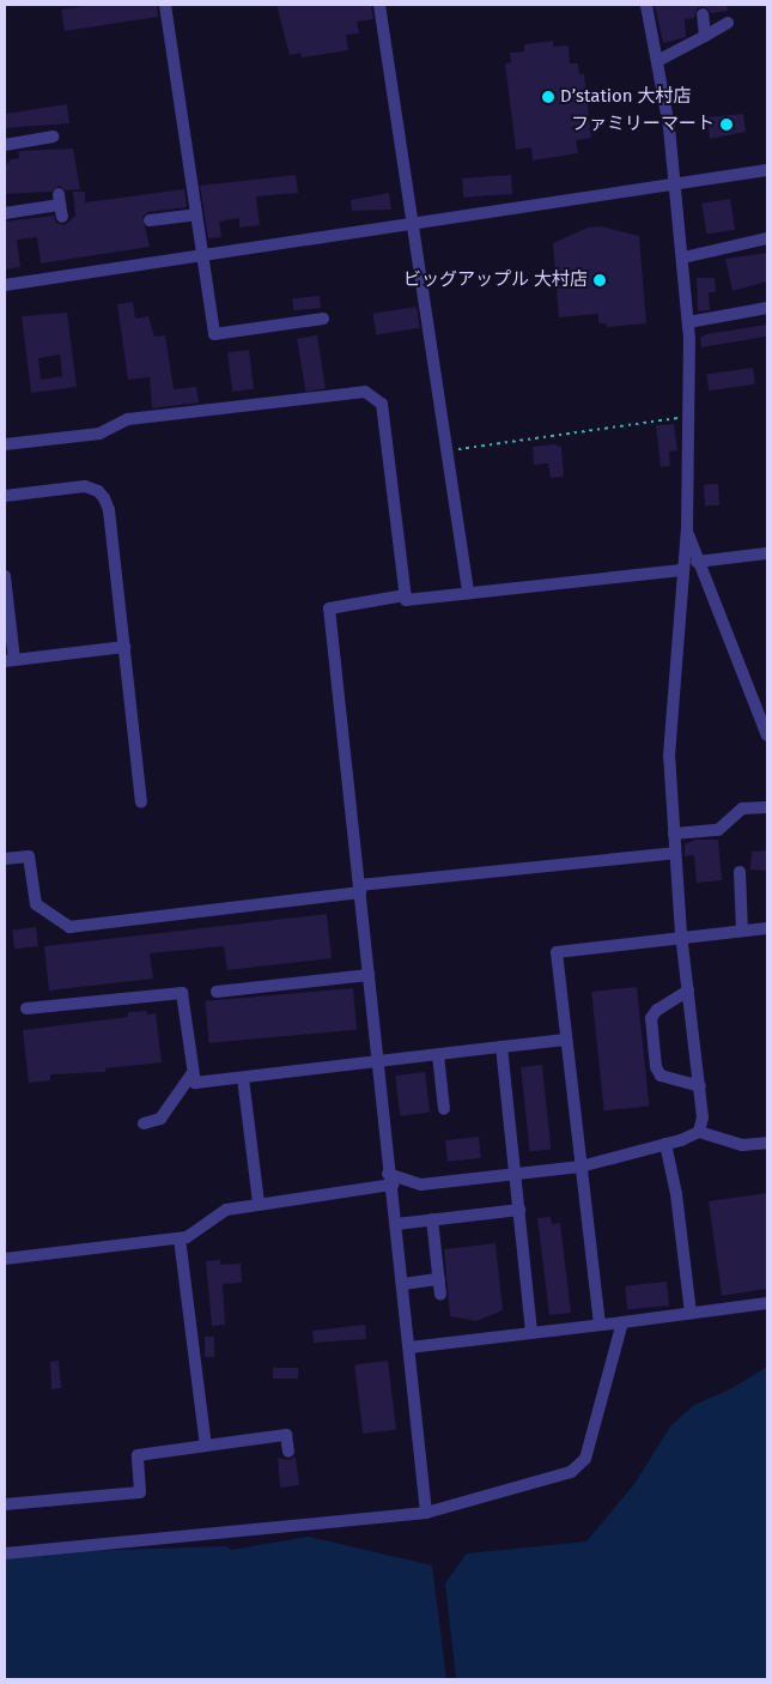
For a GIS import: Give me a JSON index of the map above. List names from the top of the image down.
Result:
{
  "places": ["D’station 大村店", "ファミリーマート", "ビッグアップル 大村店"]
}
